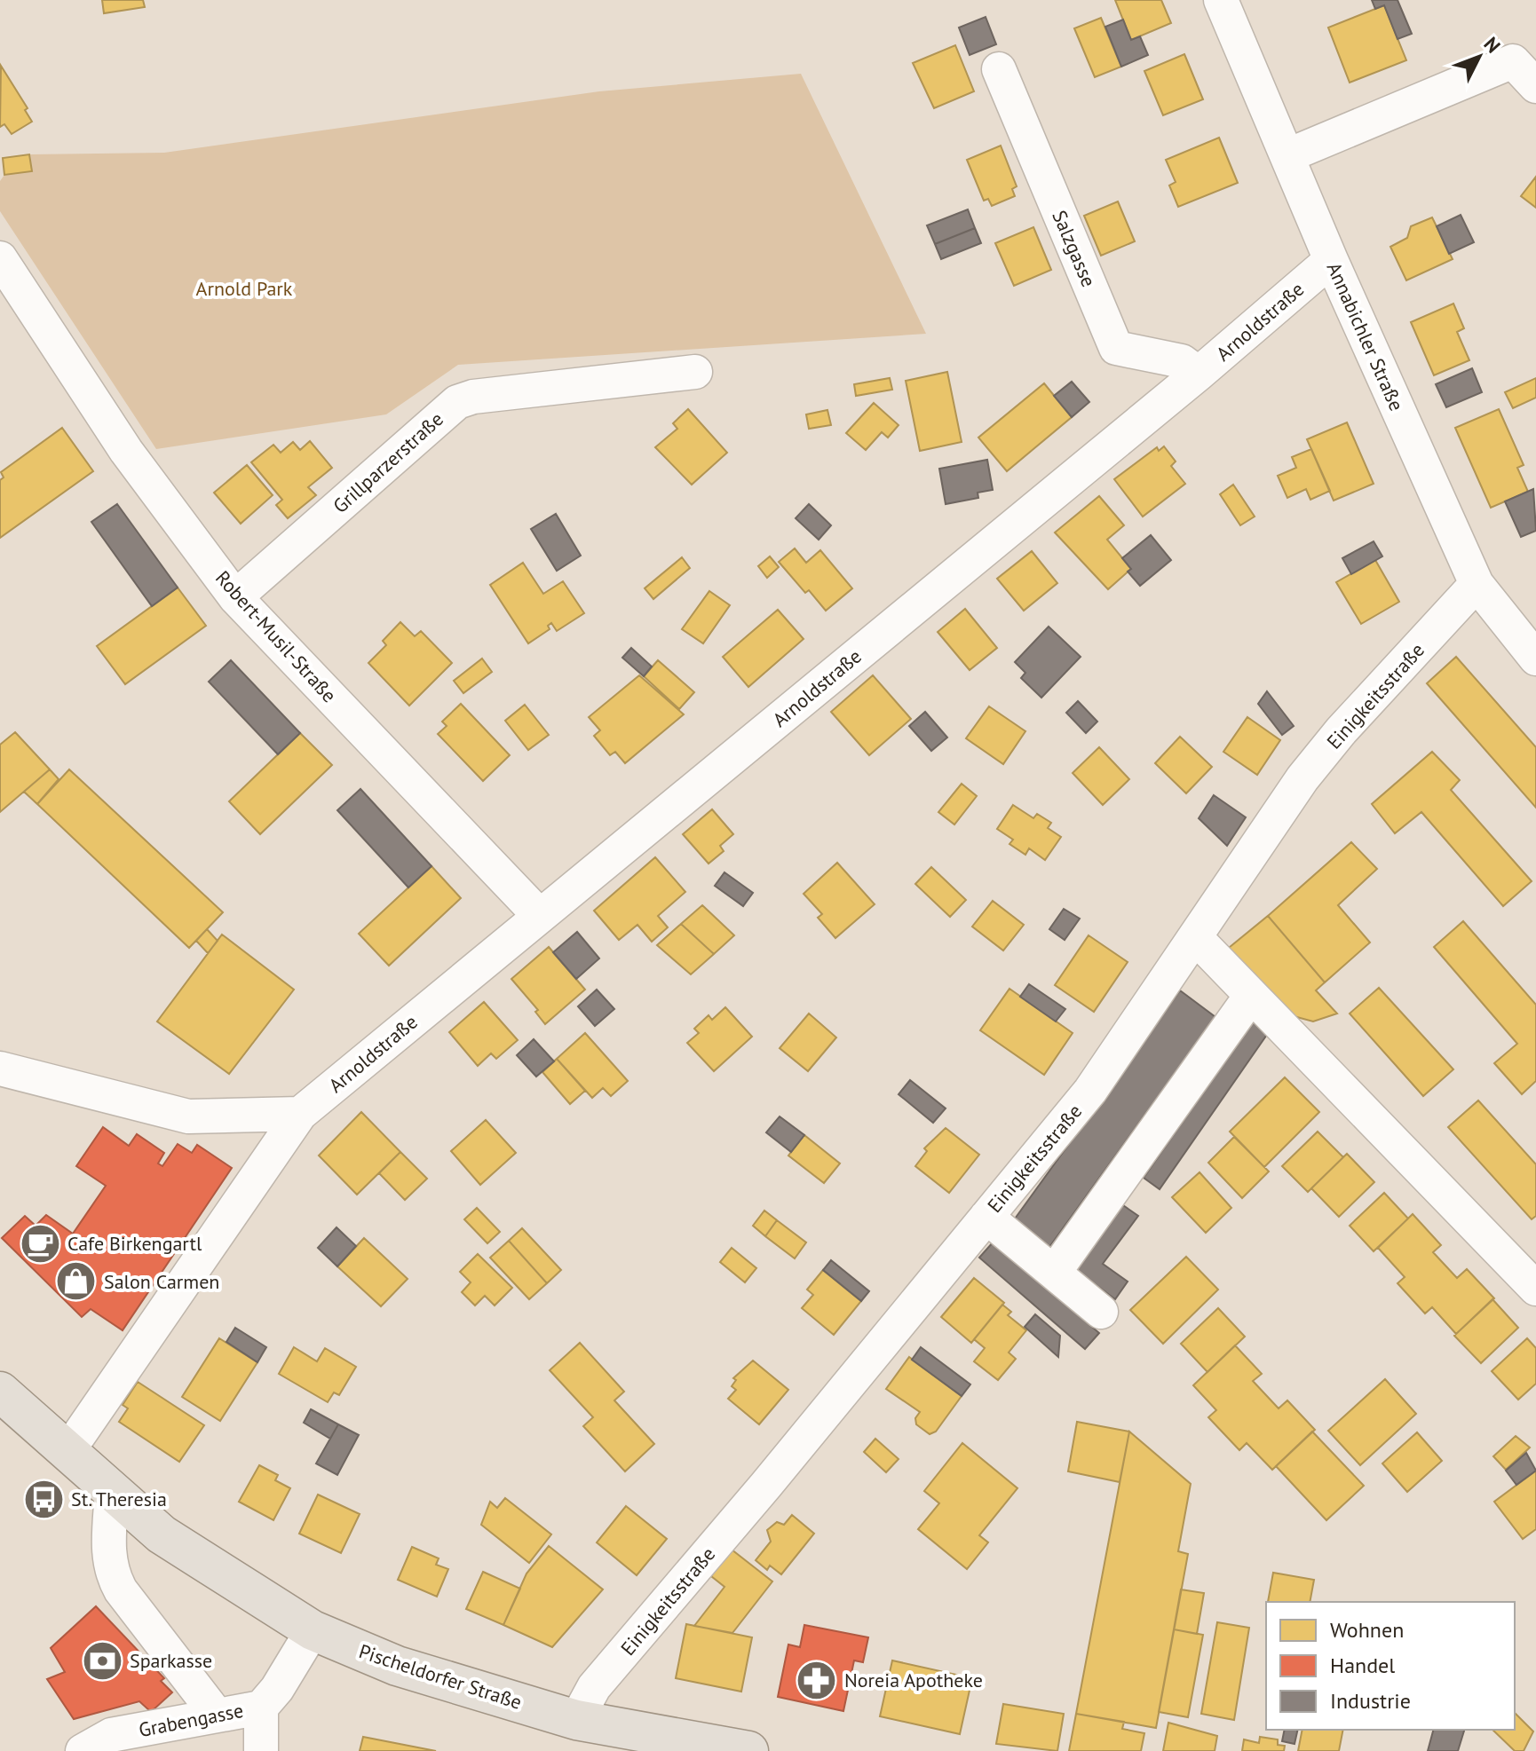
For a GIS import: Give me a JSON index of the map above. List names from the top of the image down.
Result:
{
  "streets": {
    "main road": ["Pischeldorfer Straße"],
    "street": [
      "Salzgasse",
      "Arnoldstraße",
      "Annabichler Straße",
      "Grillparzerstraße",
      "Robert-Musil-Straße",
      "Einigkeitsstraße",
      "Grabengasse"
    ]
  },
  "crossings": [
    ["Salzgasse", "Arnoldstraße"],
    ["Arnoldstraße", "Annabichler Straße"],
    ["Arnoldstraße", "Robert-Musil-Straße"],
    ["Arnoldstraße", "Pischeldorfer Straße"],
    ["Annabichler Straße", "Einigkeitsstraße"],
    ["Grillparzerstraße", "Robert-Musil-Straße"],
    ["Einigkeitsstraße", "Pischeldorfer Straße"]
  ],
  "parks": ["Arnold Park"],
  "places": {
    "cafe": ["Cafe Birkengartl"],
    "shop": ["Salon Carmen"],
    "bus stop": ["St. Theresia"],
    "bank": ["Sparkasse"],
    "pharmacy": ["Noreia Apotheke"]
  },
  "legend": ["Wohnen", "Handel", "Industrie"],
  "north": "top right"
}
